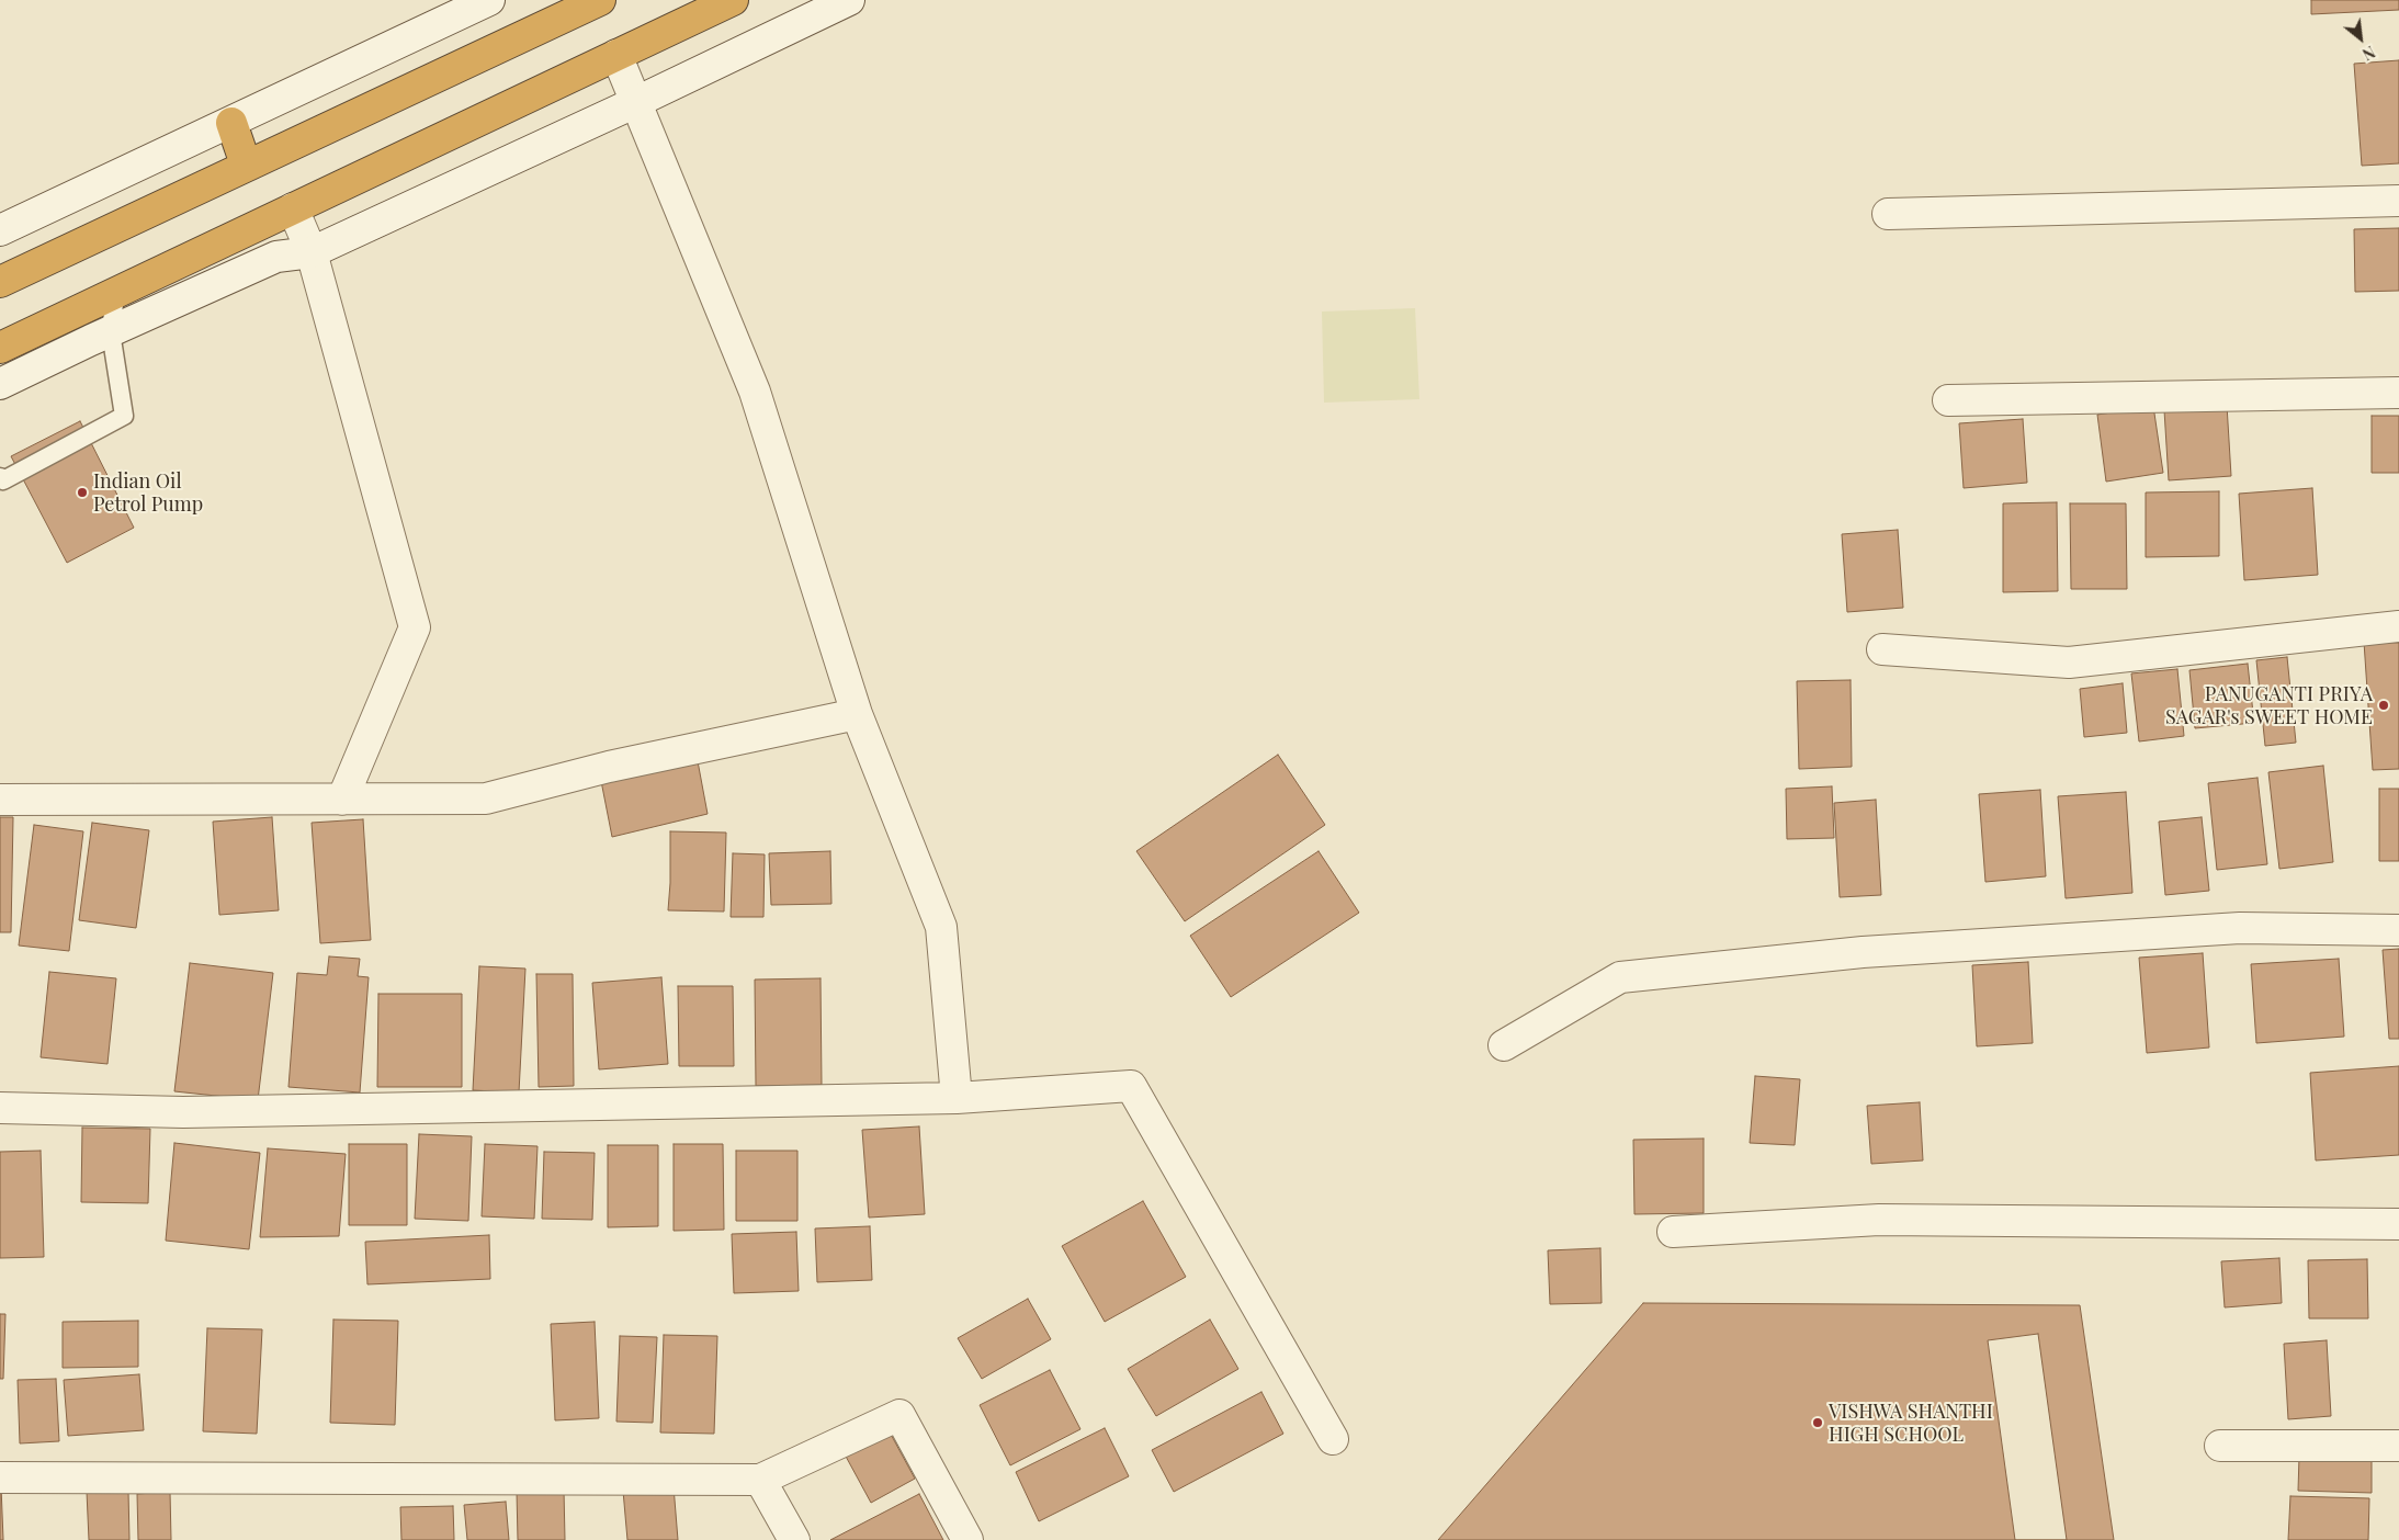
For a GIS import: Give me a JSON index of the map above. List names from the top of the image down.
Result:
{
  "places": ["Indian Oil Petrol Pump", "PANUGANTI PRIYA SAGAR's SWEET HOME", "VISHWA SHANTHI HIGH SCHOOL"],
  "north": "bottom right"
}
